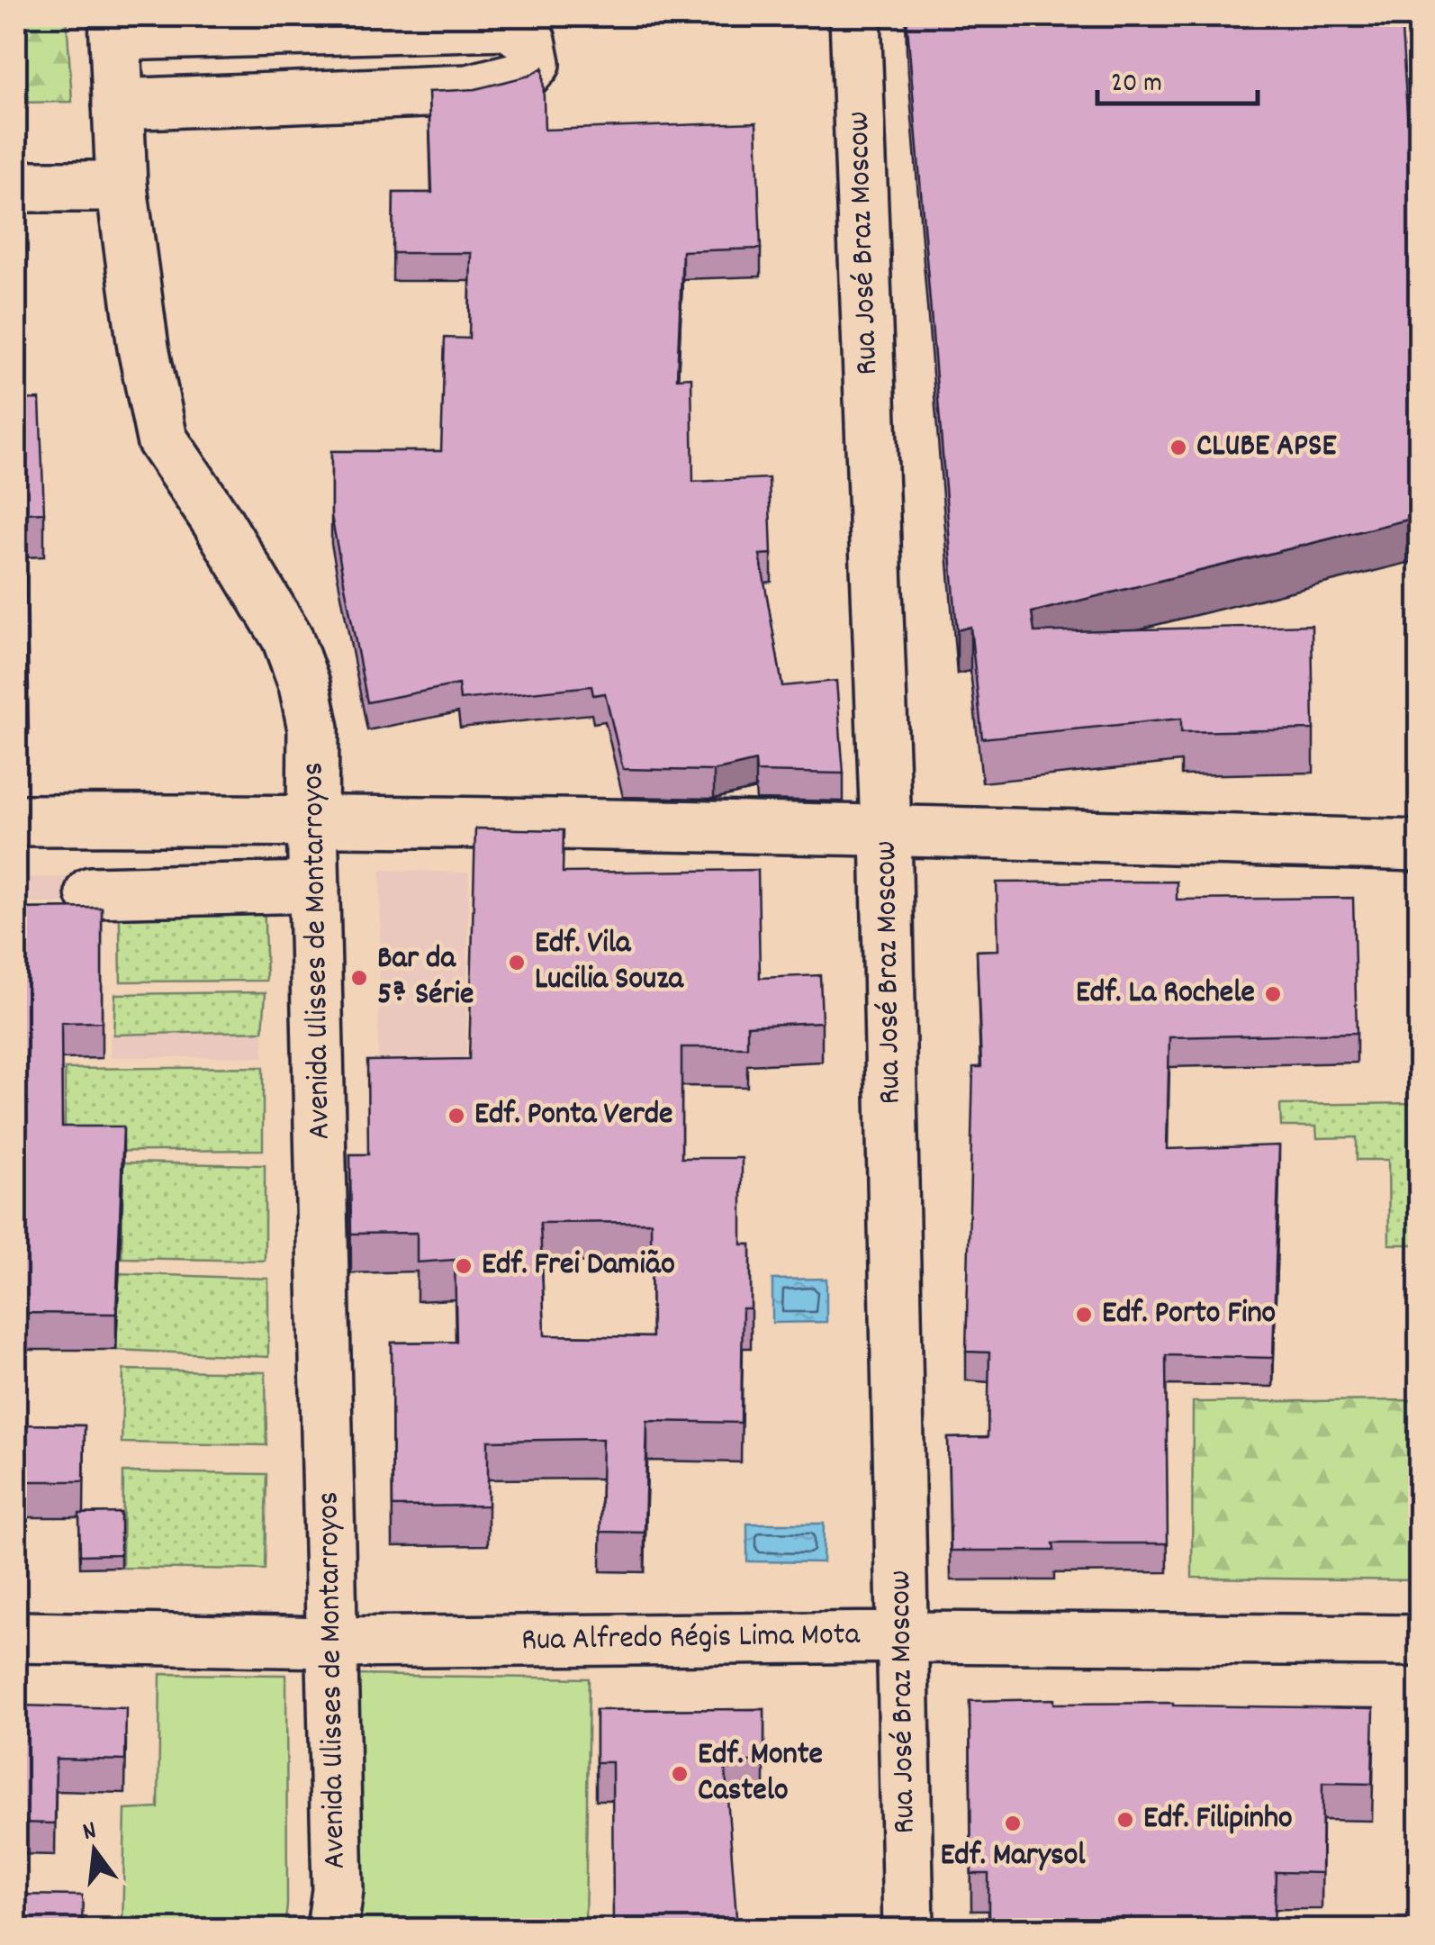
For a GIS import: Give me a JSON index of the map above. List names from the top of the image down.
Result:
{
  "streets": {
    "street": ["Rua José Braz Moscow", "Avenida Ulisses de Montarroyos", "Rua Alfredo Régis Lima Mota"]
  },
  "crossings": [
    ["Rua José Braz Moscow", "Rua Alfredo Régis Lima Mota"],
    ["Avenida Ulisses de Montarroyos", "Rua Alfredo Régis Lima Mota"]
  ],
  "places": [
    "CLUBE APSE",
    "Edf. Vila Lucilia Souza",
    "Bar da 5ª Série",
    "Edf. La Rochele",
    "Edf. Ponta Verde",
    "Edf. Frei Damião",
    "Edf. Porto Fino",
    "Edf. Monte Castelo",
    "Edf. Filipinho",
    "Edf. Marysol"
  ],
  "scale_bar": "20 m",
  "north": "top"
}
